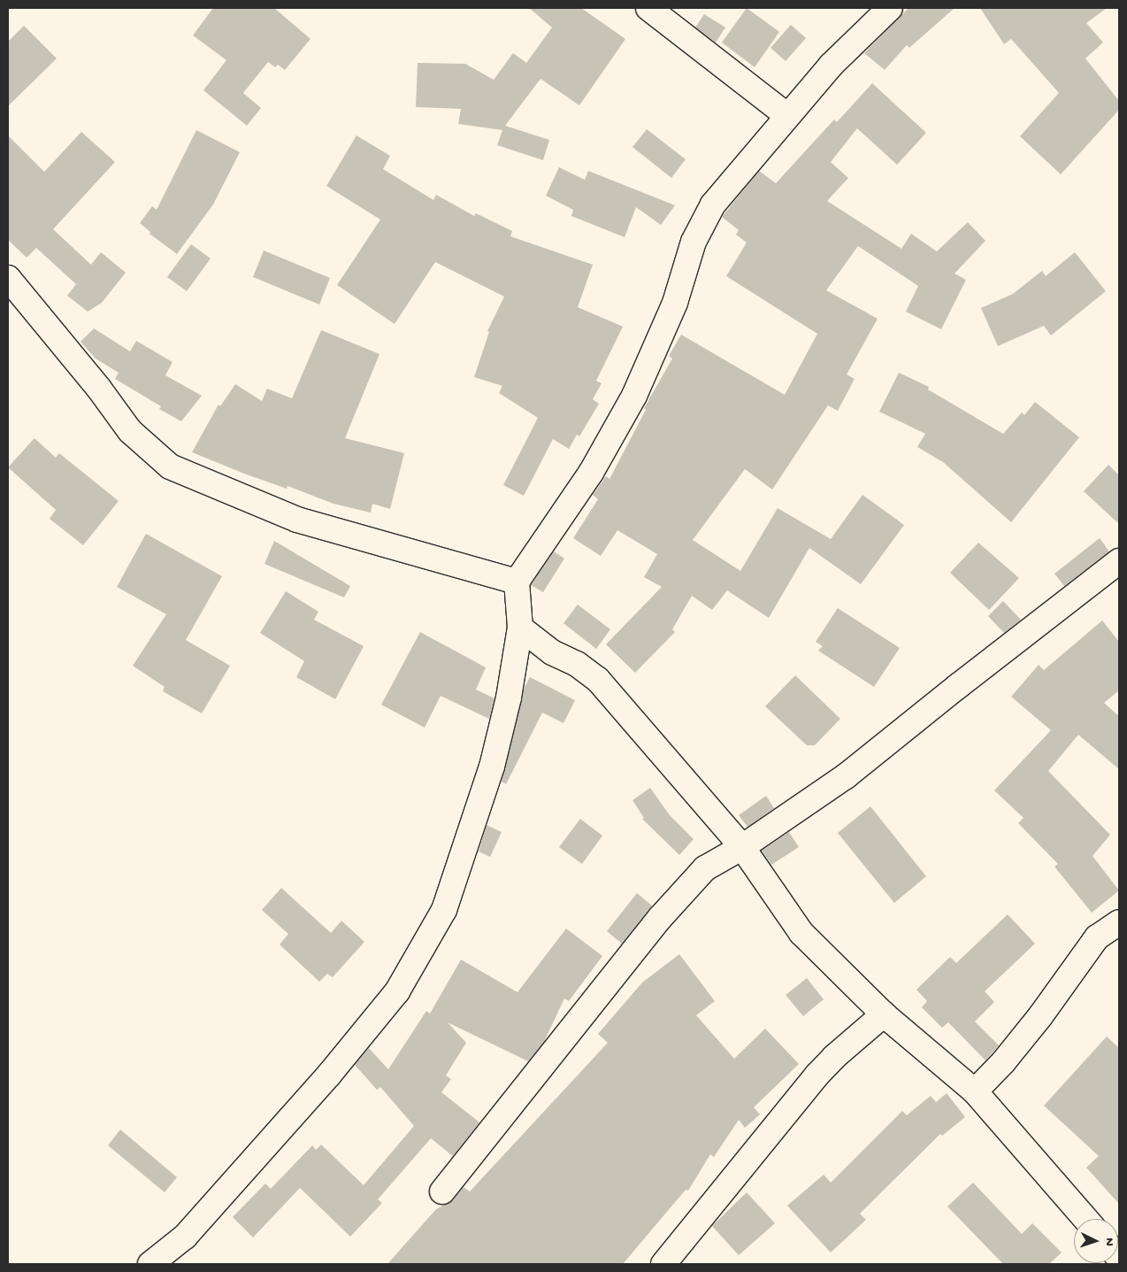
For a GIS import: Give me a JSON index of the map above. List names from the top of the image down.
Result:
{
  "north": "right"
}
